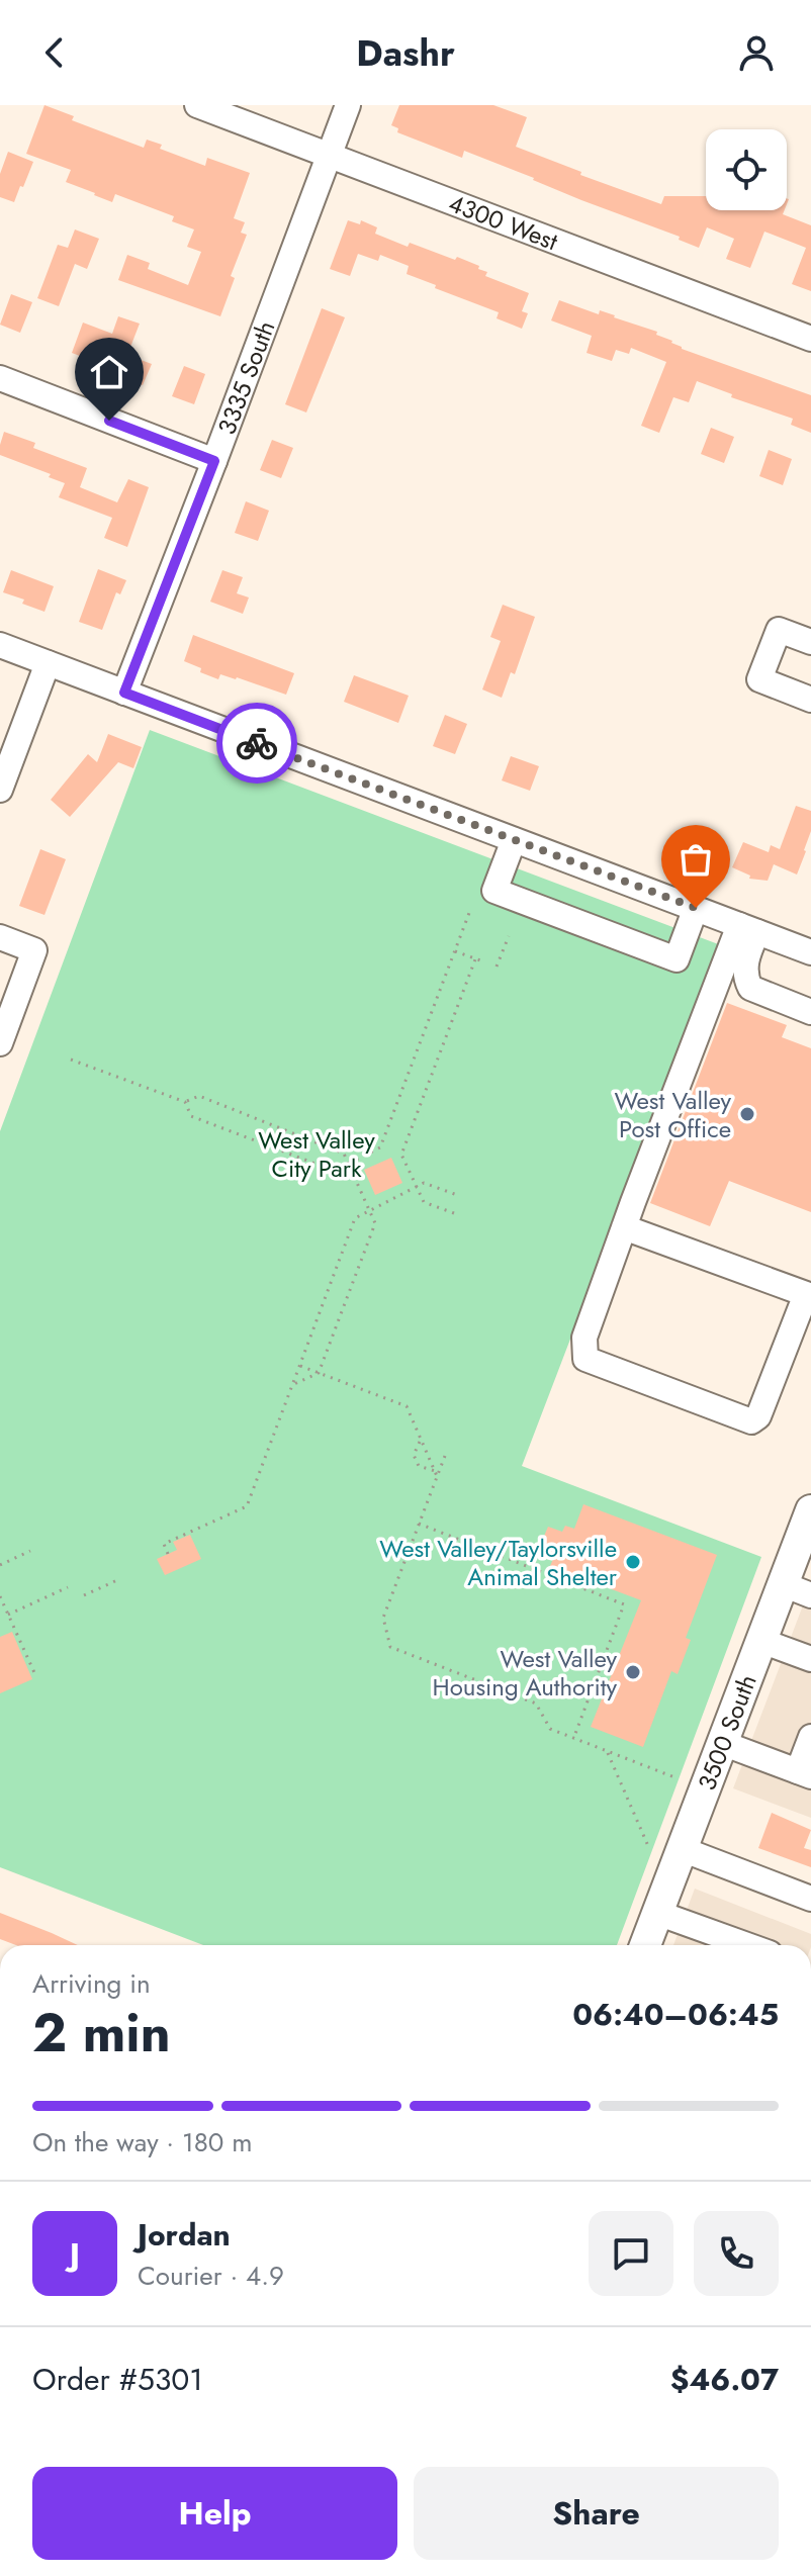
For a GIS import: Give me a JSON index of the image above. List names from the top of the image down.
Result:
{
  "streets": {
    "main road": ["3500 South"],
    "street": ["4300 West", "3335 South"]
  },
  "crossings": [
    ["4300 West", "3335 South"]
  ],
  "parks": ["West Valley City Park"],
  "places": ["West Valley Post Office", "West Valley/Taylorsville Animal Shelter", "West Valley Housing Authority"],
  "page": {
    "header": "Dashr",
    "heading": ["2 min", "Arriving in", "06:40–06:45"],
    "panel": [
      "Jordan",
      "Courier · 4.9",
      "Order #5301",
      "$46.07"
    ],
    "bar": "On the way · 180 m",
    "round": "J",
    "buttons": ["Help", "Share"]
  }
}
